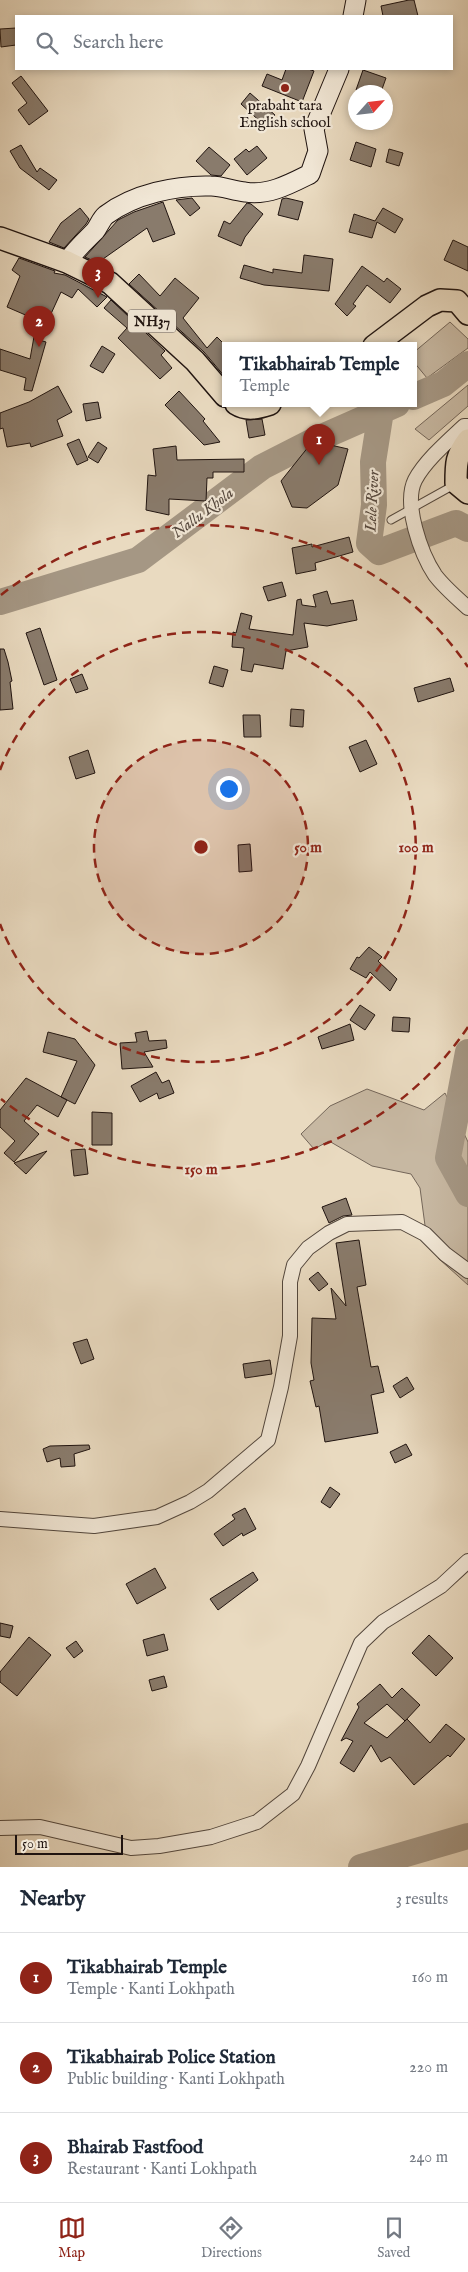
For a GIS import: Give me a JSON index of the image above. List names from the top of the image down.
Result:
{
  "streets": {
    "main road": ["NH37"]
  },
  "water": ["Lele River", "Nallu Khola"],
  "places": ["prabaht tara English school"],
  "scale_bar": "50 m",
  "north": "top right",
  "page": {
    "search": "Search here",
    "pins": ["3", "2", "1"],
    "popup": ["Tikabhairab Temple", "Temple"],
    "scale": "50 m",
    "heading": ["Nearby", "3 results"],
    "list": [
      {
        "mark": "1",
        "name": "Tikabhairab Temple",
        "note": "Temple · Kanti Lokhpath",
        "value": "160 m"
      },
      {
        "mark": "2",
        "name": "Tikabhairab Police Station",
        "note": "Public building · Kanti Lokhpath",
        "value": "220 m"
      },
      {
        "mark": "3",
        "name": "Bhairab Fastfood",
        "note": "Restaurant · Kanti Lokhpath",
        "value": "240 m"
      }
    ],
    "nav": ["Map", "Directions", "Saved"]
  },
  "rings": ["50 m", "100 m", "150 m"]
}
